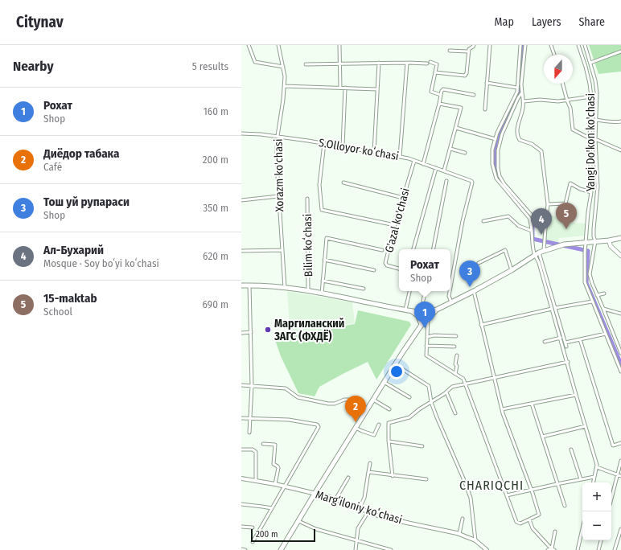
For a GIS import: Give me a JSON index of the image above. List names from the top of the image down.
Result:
{
  "streets": {
    "street": [
      "Yangi Do'kon ko'chasi",
      "S.Olloyor koʻchasi",
      "Xorazm ko'chasi",
      "G'azal ko'chasi",
      "Bilim koʻchasi",
      "Margʻiloniy koʻchasi"
    ]
  },
  "crossings": [
    ["S.Olloyor koʻchasi", "Xorazm ko'chasi"],
    ["S.Olloyor koʻchasi", "G'azal ko'chasi"]
  ],
  "districts": ["CHARIQCHI"],
  "places": ["Маргиланский ЗАГС (ФХДЁ)"],
  "scale_bar": "200 m",
  "north": "bottom",
  "page": {
    "header": "Citynav",
    "nav": ["Map", "Layers", "Share"],
    "heading": ["Nearby", "5 results"],
    "list": [
      {
        "mark": "1",
        "name": "Рохат",
        "note": "Shop",
        "value": "160 m"
      },
      {
        "mark": "2",
        "name": "Диёдор табака",
        "note": "Café",
        "value": "200 m"
      },
      {
        "mark": "3",
        "name": "Тош уй рупараси",
        "note": "Shop",
        "value": "350 m"
      },
      {
        "mark": "4",
        "name": "Ал-Бухарий",
        "note": "Mosque · Soy boʻyi koʻchasi",
        "value": "620 m"
      },
      {
        "mark": "5",
        "name": "15-maktab",
        "note": "School",
        "value": "690 m"
      }
    ],
    "pins": [
      "5",
      "4",
      "3",
      "1",
      "2"
    ],
    "popup": ["Рохат", "Shop"],
    "map_buttons": ["+", "−"],
    "scale": "200 m"
  }
}
